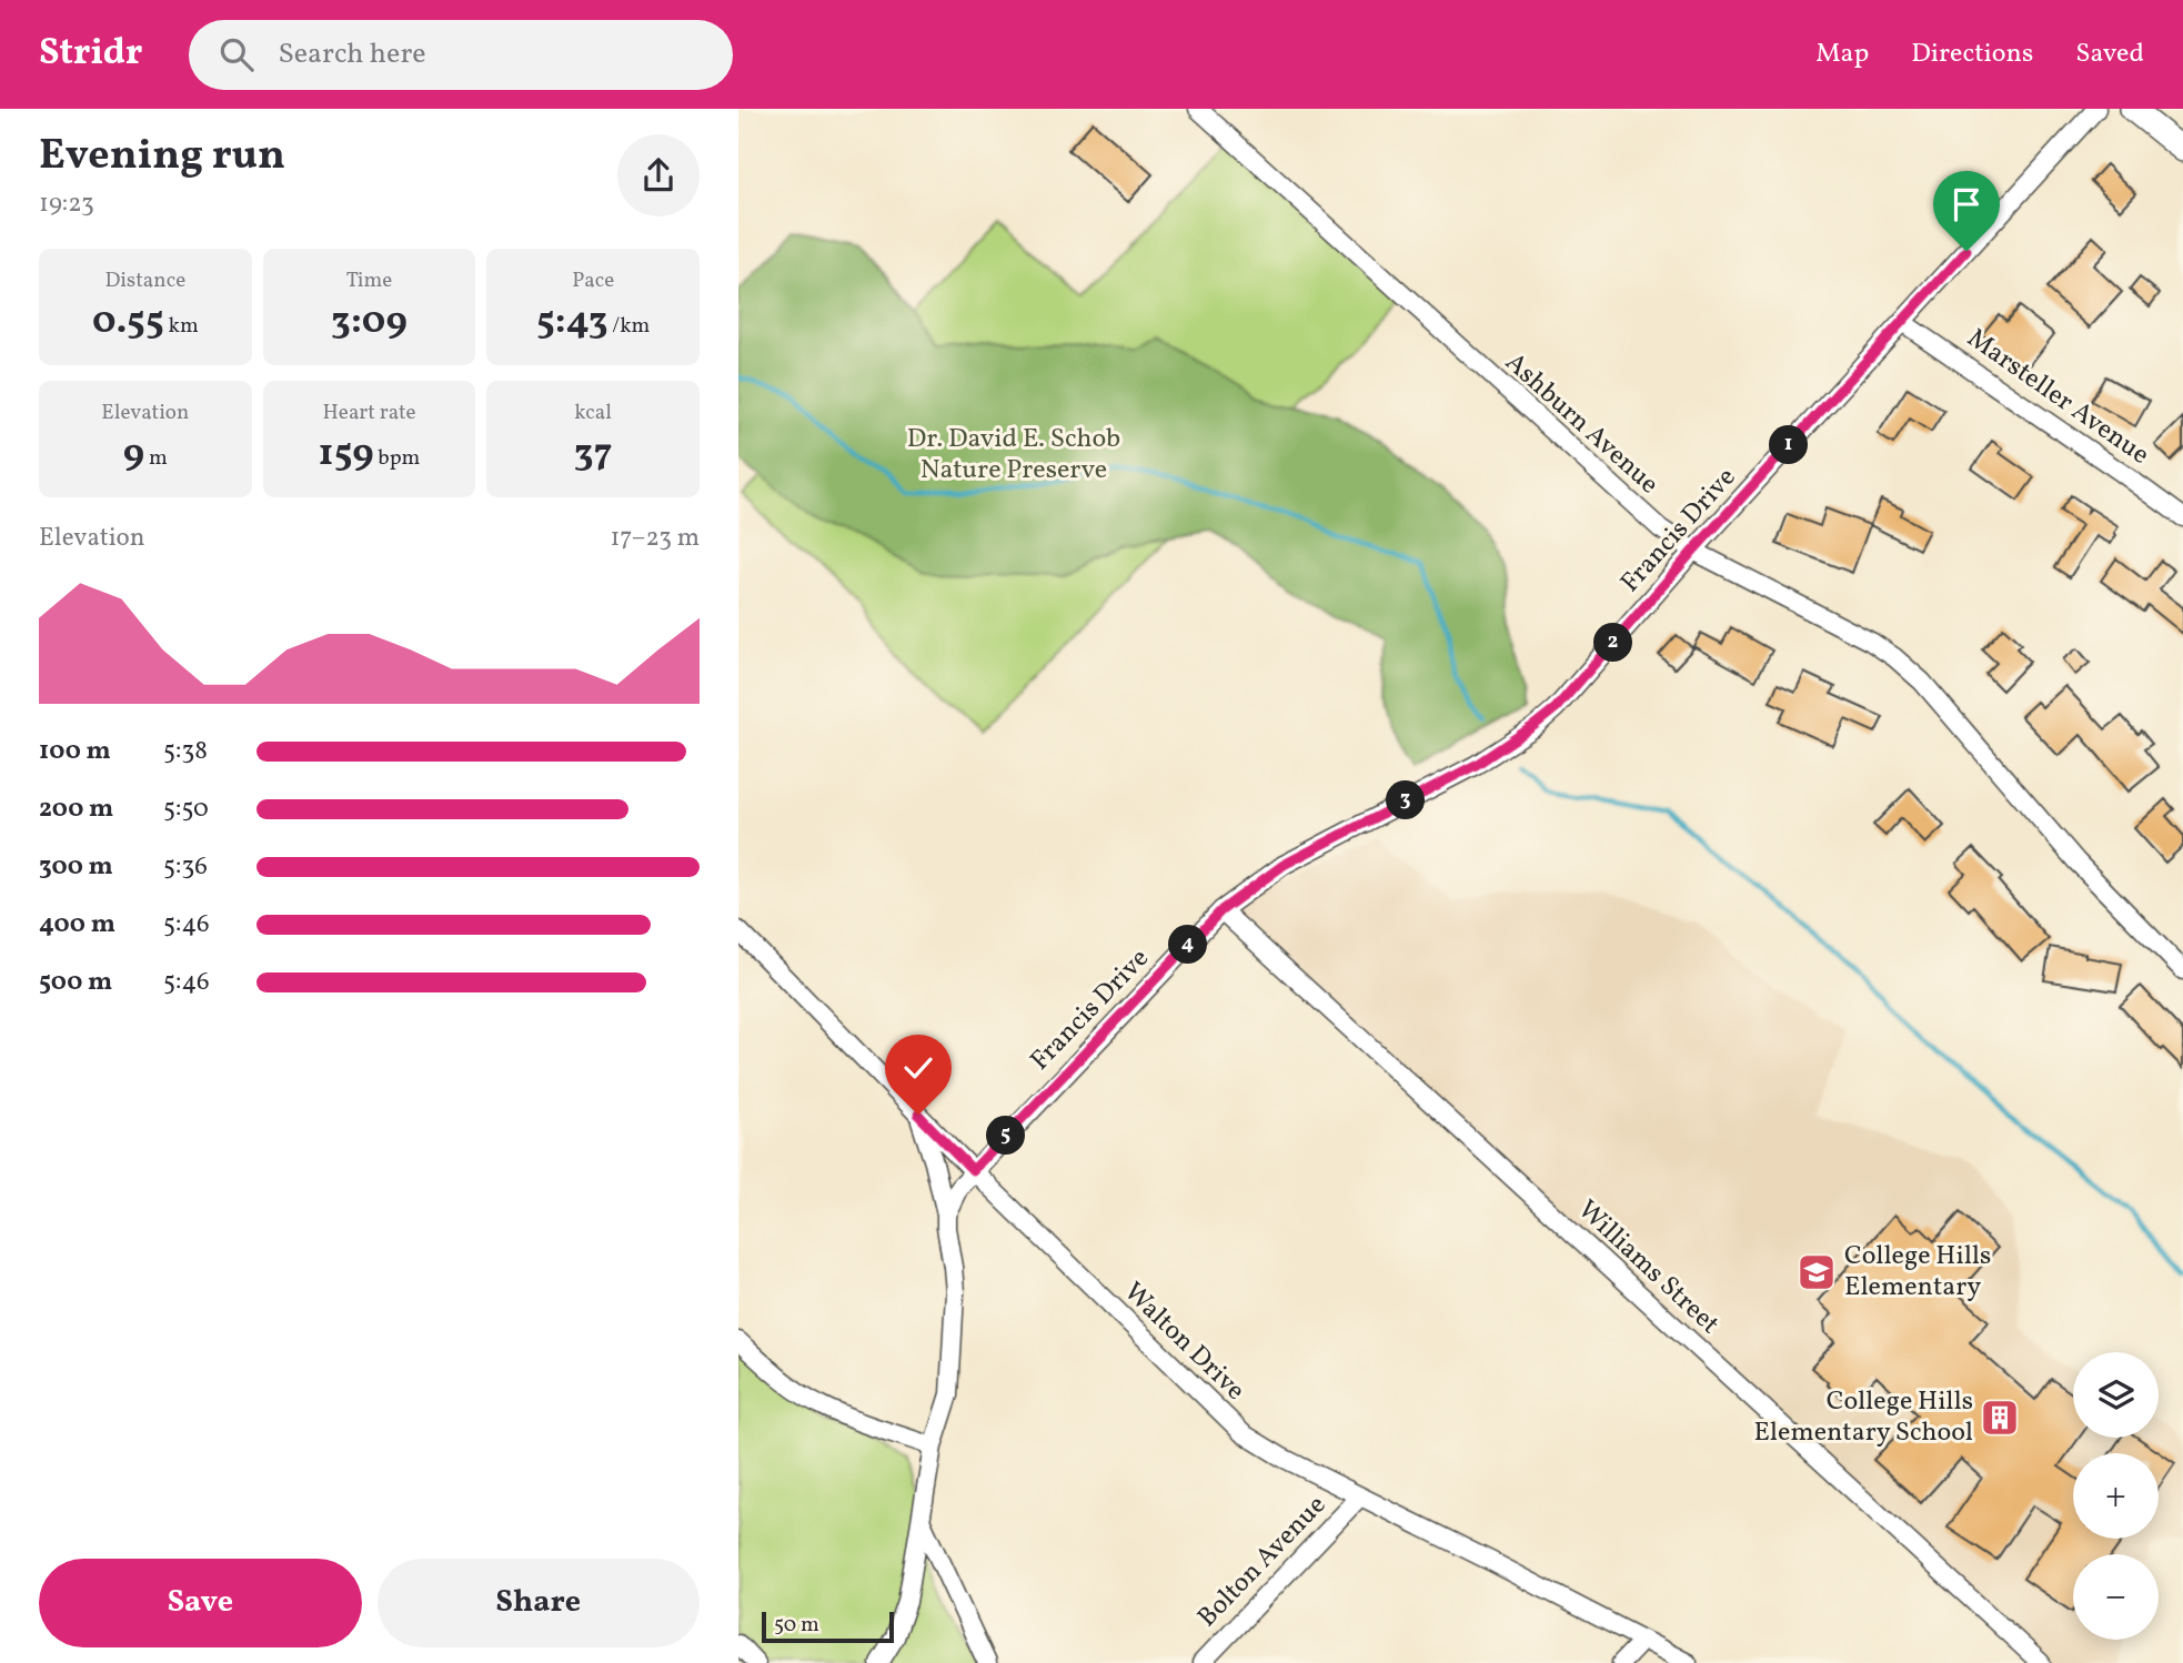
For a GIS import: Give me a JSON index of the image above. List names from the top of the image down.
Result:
{
  "streets": {
    "street": [
      "Marsteller Avenue",
      "Ashburn Avenue",
      "Francis Drive",
      "Williams Street",
      "Walton Drive",
      "Bolton Avenue"
    ]
  },
  "crossings": [
    ["Marsteller Avenue", "Francis Drive"],
    ["Ashburn Avenue", "Francis Drive"],
    ["Francis Drive", "Williams Street"],
    ["Francis Drive", "Walton Drive"],
    ["Walton Drive", "Bolton Avenue"]
  ],
  "parks": ["Dr. David E. Schob Nature Preserve"],
  "places": {
    "school or university": ["College Hills Elementary"],
    "building": ["College Hills Elementary School"]
  },
  "scale_bar": "50 m",
  "page": {
    "header": "Stridr",
    "search": "Search here",
    "nav": ["Map", "Directions", "Saved"],
    "heading": ["Evening run", "19:23"],
    "stats": [
      ["Distance", "0.55 km"],
      ["Time", "3:09"],
      ["Pace", "5:43 /km"],
      ["Elevation", "9 m"],
      ["Heart rate", "159 bpm"],
      ["kcal", "37"]
    ],
    "pins": [
      "1",
      "2",
      "3",
      "4",
      "5"
    ],
    "chart": ["Elevation", "17–23 m"],
    "list": [
      {
        "name": "100 m",
        "note": "5:38"
      },
      {
        "name": "200 m",
        "note": "5:50"
      },
      {
        "name": "300 m",
        "note": "5:36"
      },
      {
        "name": "400 m",
        "note": "5:46"
      },
      {
        "name": "500 m",
        "note": "5:46"
      }
    ],
    "map_buttons": ["+", "−"],
    "buttons": ["Save", "Share"],
    "scale": "50 m"
  }
}
